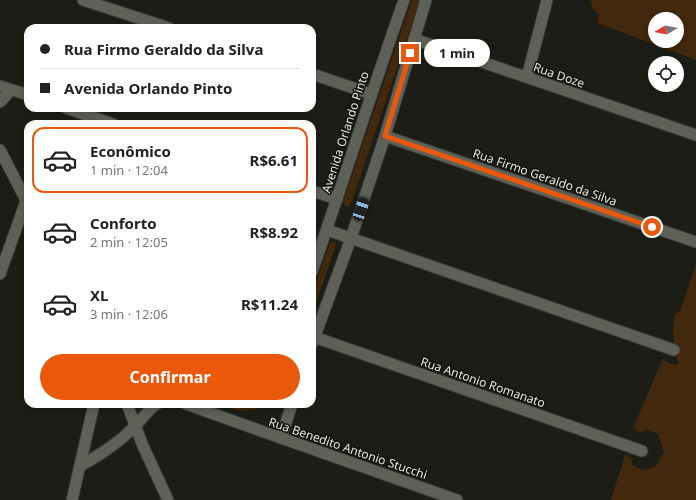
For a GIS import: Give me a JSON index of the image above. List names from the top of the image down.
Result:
{
  "streets": {
    "street": [
      "Rua Doze",
      "Avenida Orlando Pinto",
      "Rua Firmo Geraldo da Silva",
      "Rua Antonio Romanato",
      "Rua Benedito Antonio Stucchi"
    ]
  },
  "north": "left",
  "page": {
    "banner": ["Rua Firmo Geraldo da Silva", "Avenida Orlando Pinto"],
    "bubble": "1 min",
    "list": [
      {
        "name": "Econômico",
        "note": "1 min · 12:04",
        "value": "R$6.61"
      },
      {
        "name": "Conforto",
        "note": "2 min · 12:05",
        "value": "R$8.92"
      },
      {
        "name": "XL",
        "note": "3 min · 12:06",
        "value": "R$11.24"
      }
    ],
    "buttons": "Confirmar"
  }
}
